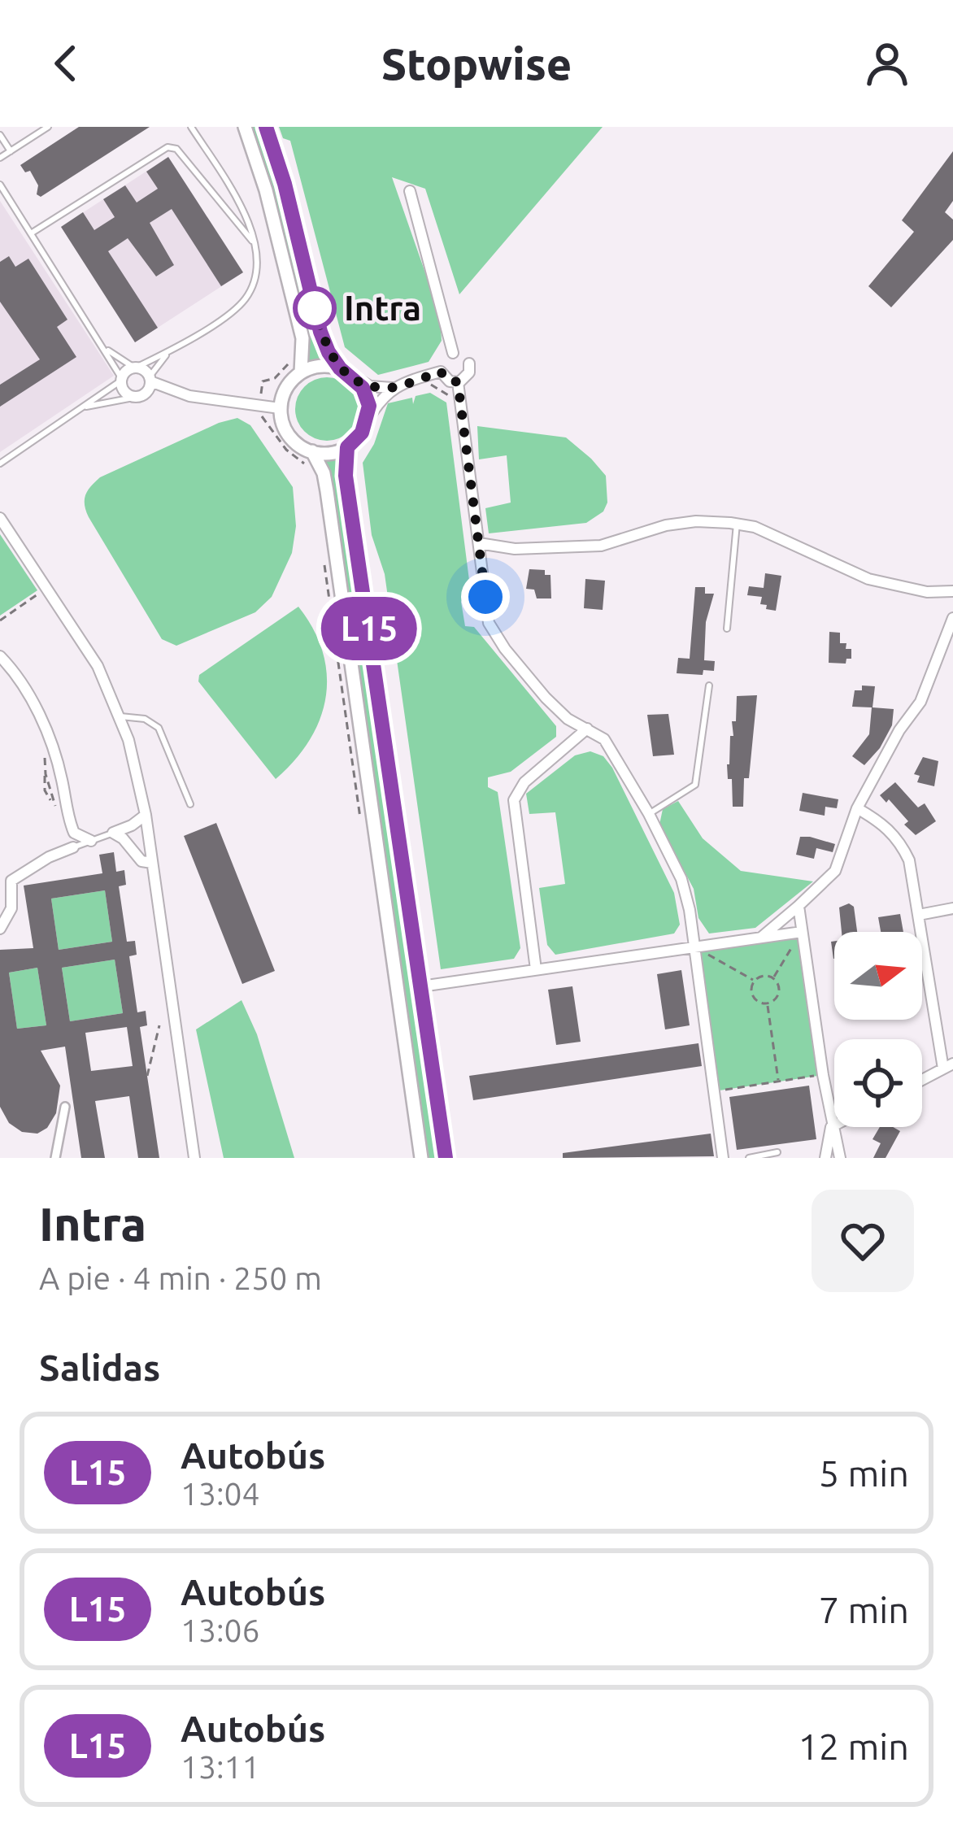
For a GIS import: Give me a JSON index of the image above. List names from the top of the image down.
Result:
{
  "places": ["Intra"],
  "lines": ["bus line L15"],
  "north": "right",
  "page": {
    "header": "Stopwise",
    "on_map": "L15",
    "heading": [
      ["Intra", "A pie · 4 min · 250 m"],
      "Salidas"
    ],
    "list": [
      {
        "mark": "L15",
        "name": "Autobús",
        "note": "13:04",
        "value": "5 min"
      },
      {
        "mark": "L15",
        "name": "Autobús",
        "note": "13:06",
        "value": "7 min"
      },
      {
        "mark": "L15",
        "name": "Autobús",
        "note": "13:11",
        "value": "12 min"
      }
    ]
  }
}
